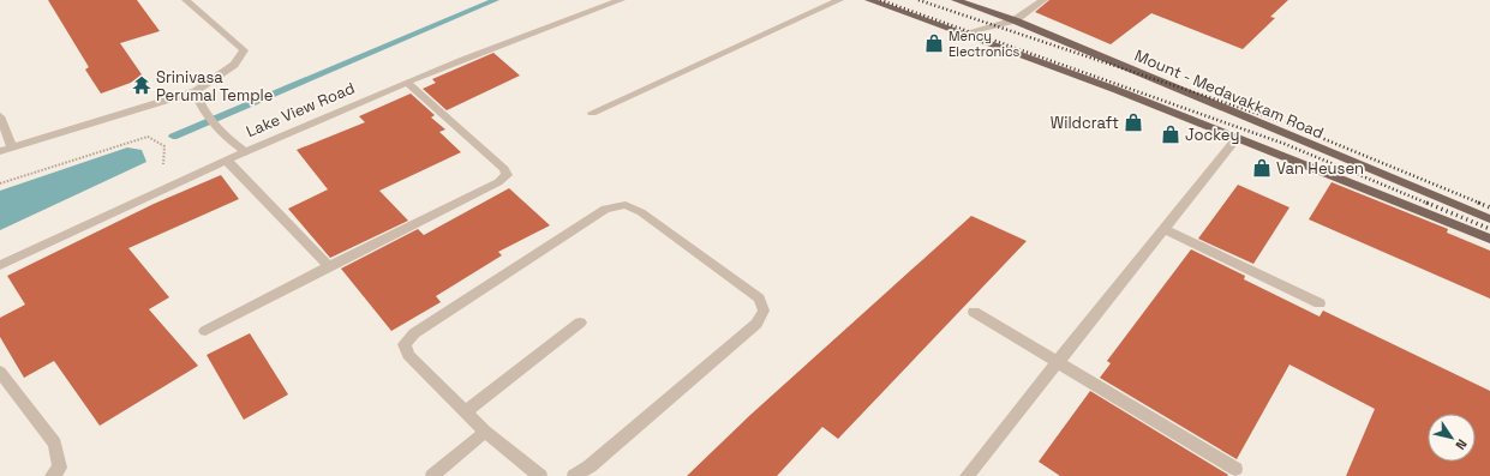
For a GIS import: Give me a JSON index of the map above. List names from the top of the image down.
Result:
{
  "streets": {
    "main road": ["Mount - Medavakkam Road"],
    "street": ["Lake View Road"]
  },
  "places": {
    "shop": [
      "Mency Electronics",
      "Wildcraft",
      "Jockey",
      "Van Heusen"
    ],
    "temple": ["Srinivasa Perumal Temple"]
  },
  "north": "bottom right"
}
